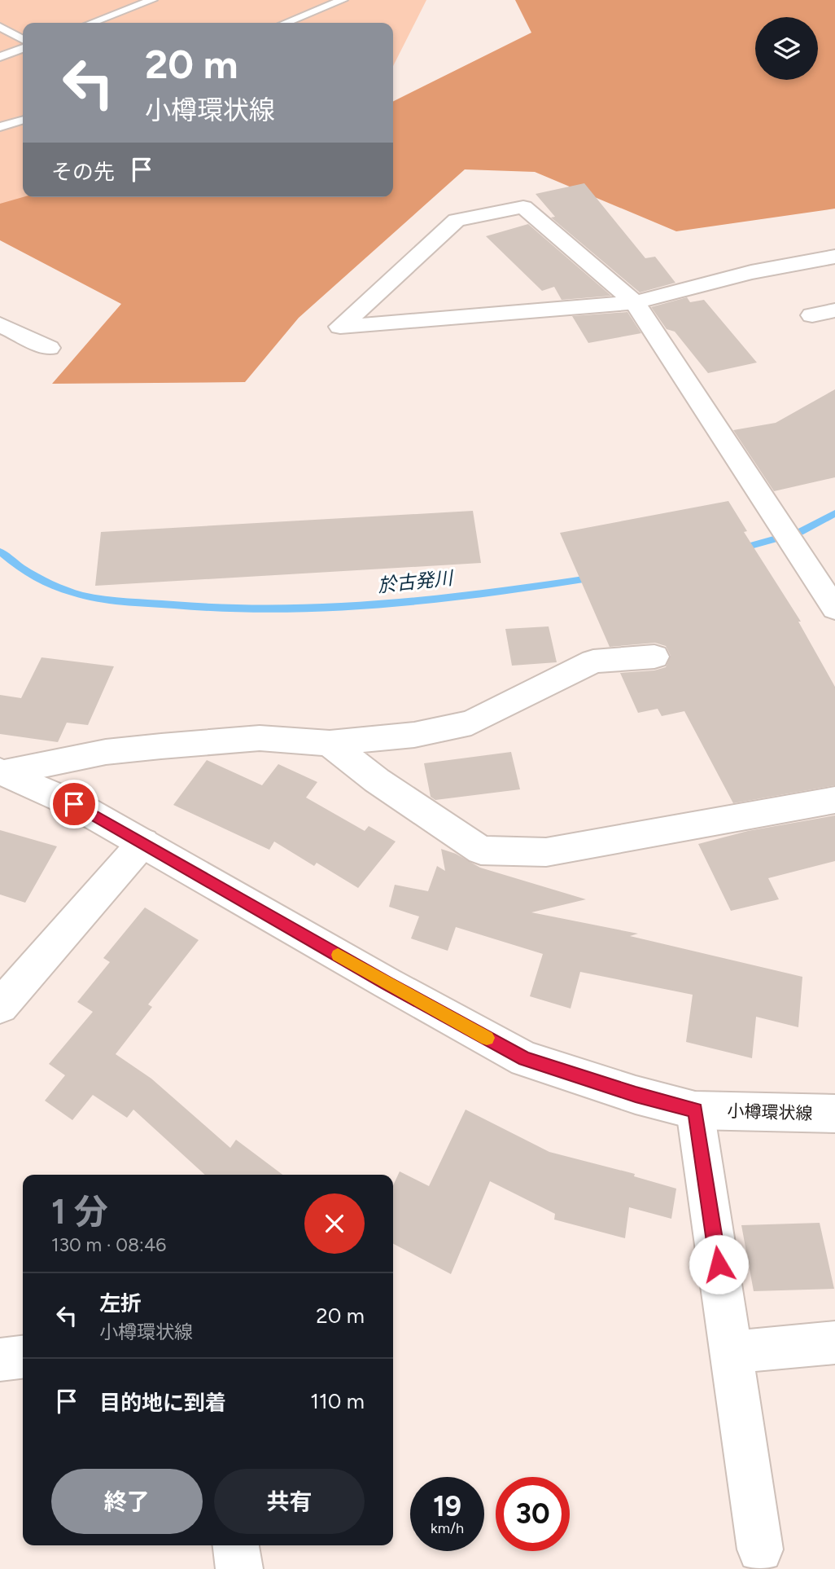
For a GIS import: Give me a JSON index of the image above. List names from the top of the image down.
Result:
{
  "streets": {
    "street": ["小樽環状線"]
  },
  "water": ["於古発川"],
  "page": {
    "turn": ["20 m", "小樽環状線"],
    "then": "その先",
    "heading": ["1 分", "130 m · 08:46"],
    "list": [
      {
        "name": "左折",
        "note": "小樽環状線",
        "value": "20 m"
      },
      {
        "name": "目的地に到着",
        "value": "110 m"
      }
    ],
    "buttons": ["終了", "共有"],
    "speed": "19 km/h",
    "limit": "30"
  }
}
